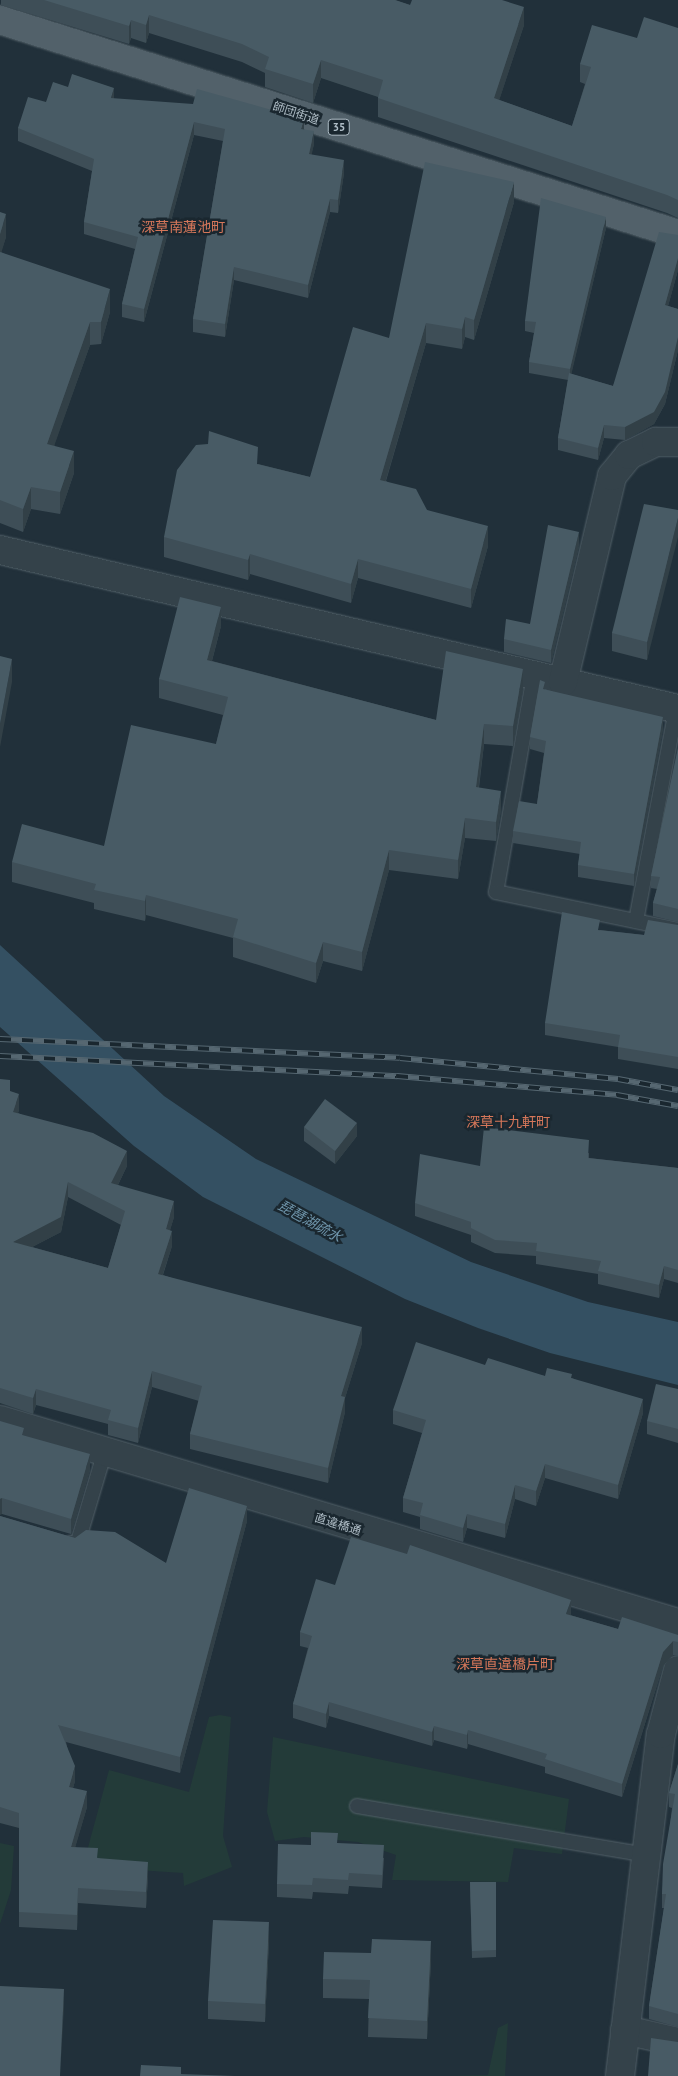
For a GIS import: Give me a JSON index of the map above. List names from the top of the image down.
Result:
{
  "streets": {
    "main road": ["師団街道", "35"],
    "street": ["直違橋通"]
  },
  "districts": ["深草南蓮池町", "深草十九軒町", "深草直違橋片町"],
  "water": ["琵琶湖疏水"]
}
